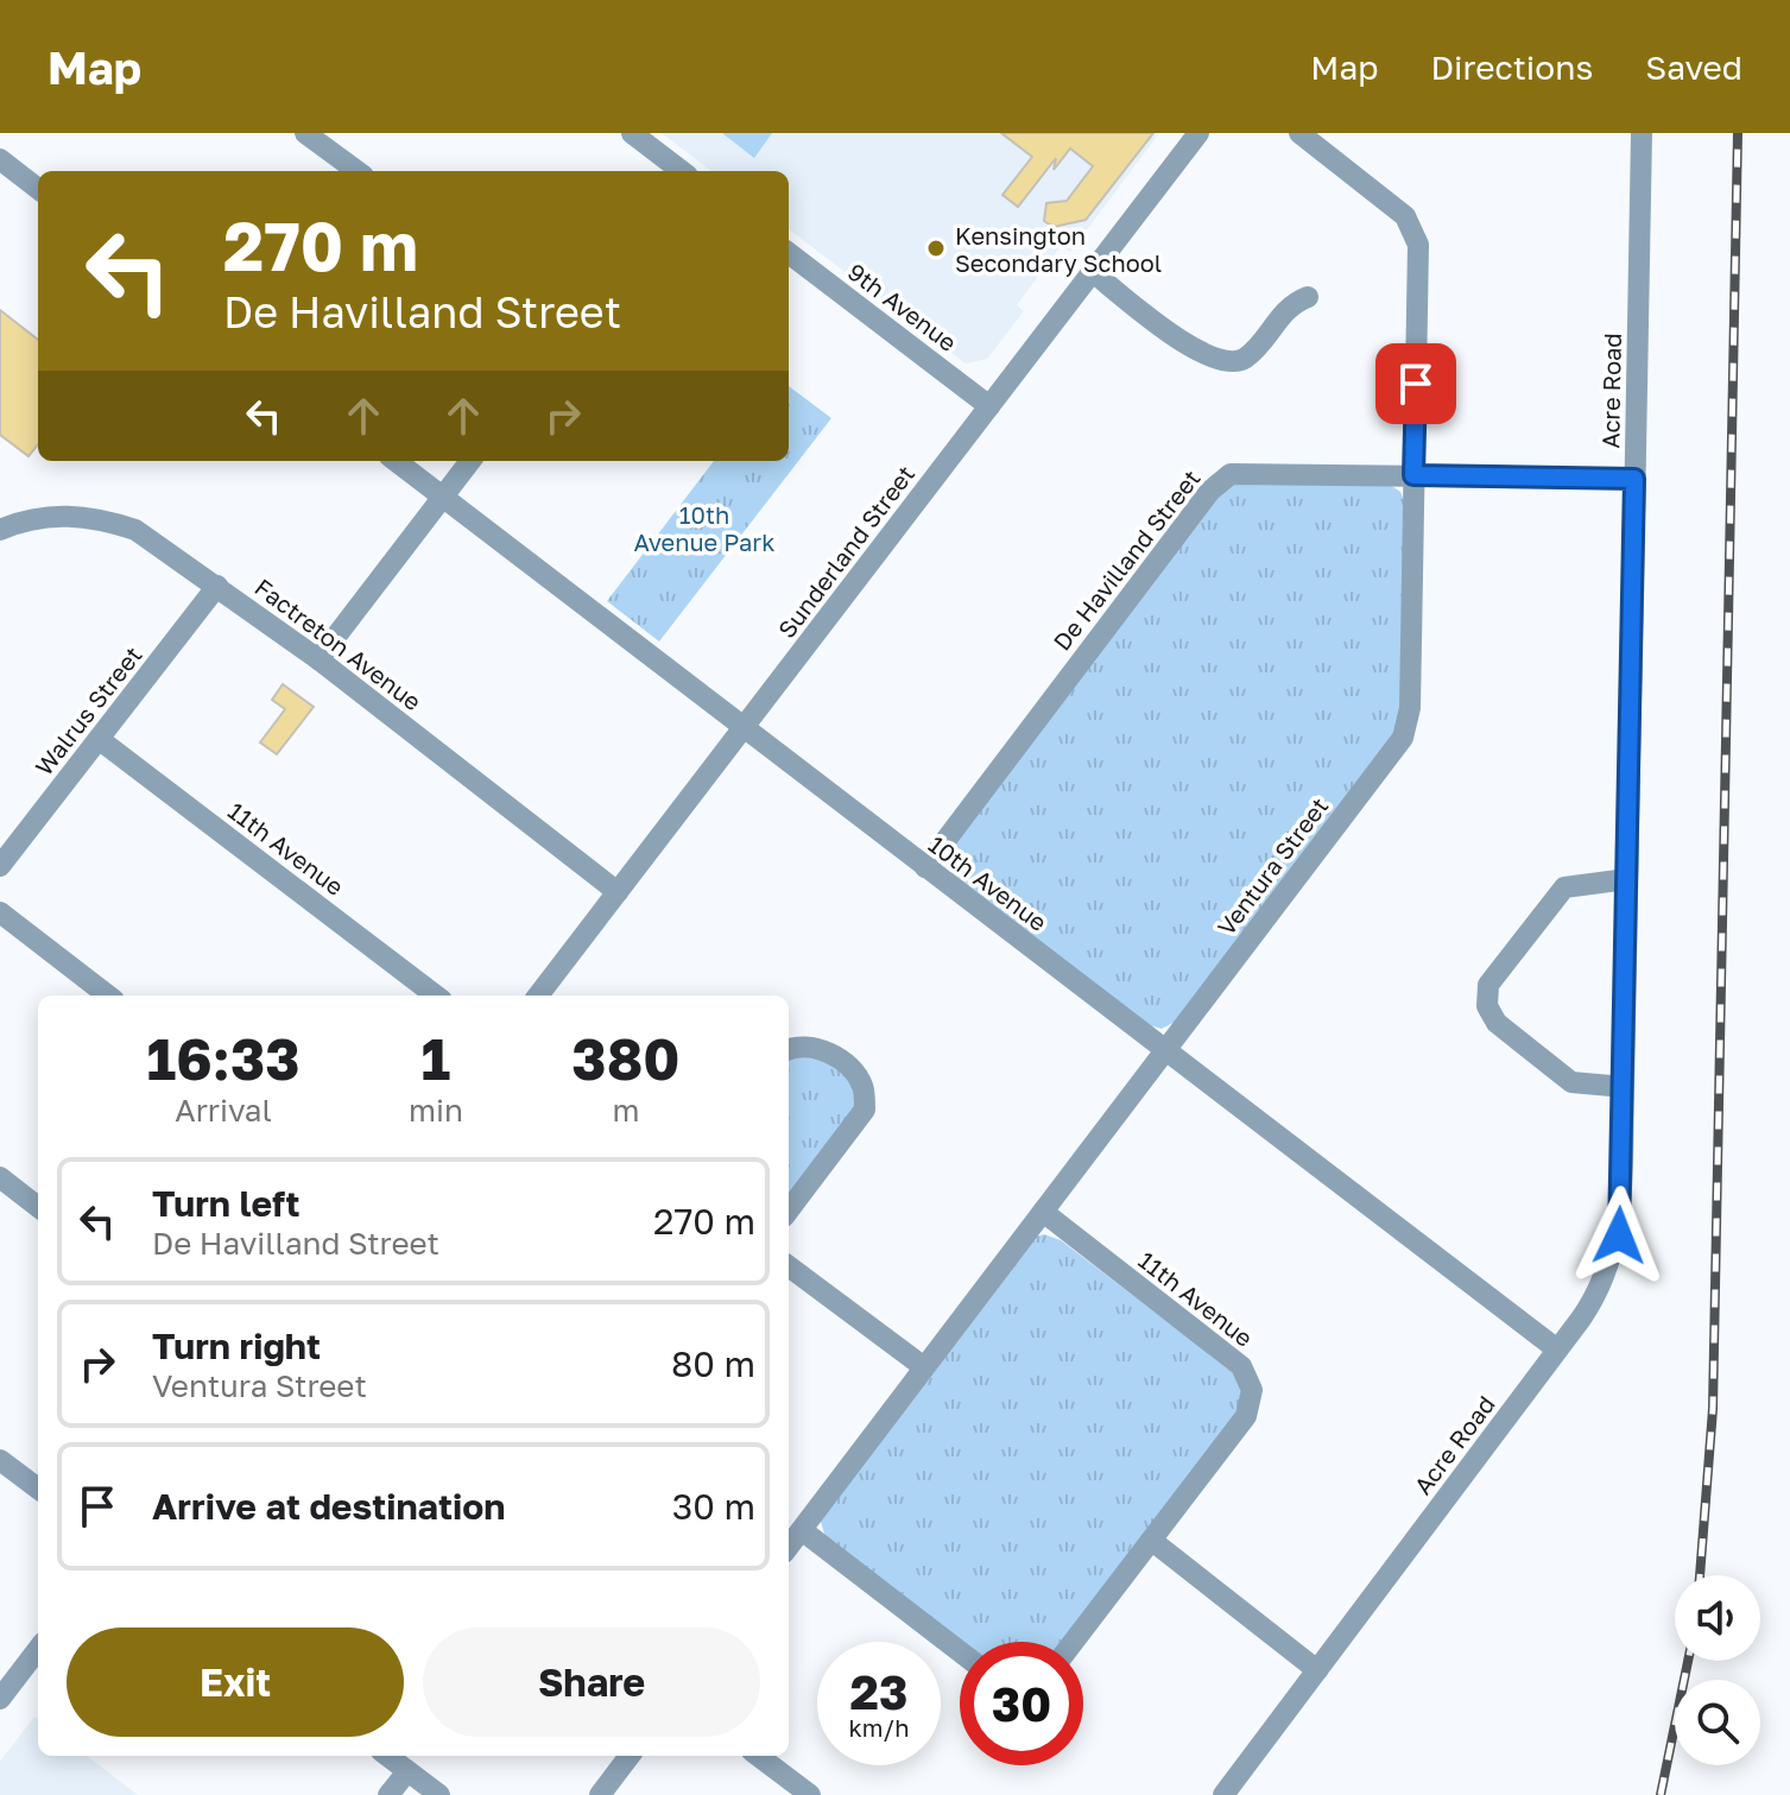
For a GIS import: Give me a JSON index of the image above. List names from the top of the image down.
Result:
{
  "streets": {
    "street": [
      "9th Avenue",
      "Acre Road",
      "Sunderland Street",
      "De Havilland Street",
      "Factreton Avenue",
      "Walrus Street",
      "11th Avenue",
      "Ventura Street",
      "10th Avenue"
    ]
  },
  "crossings": [
    ["9th Avenue", "Sunderland Street"],
    ["Acre Road", "De Havilland Street"],
    ["Acre Road", "10th Avenue"],
    ["Sunderland Street", "Factreton Avenue"],
    ["Sunderland Street", "10th Avenue"],
    ["De Havilland Street", "Ventura Street"],
    ["De Havilland Street", "10th Avenue"],
    ["Factreton Avenue", "Walrus Street"],
    ["Walrus Street", "11th Avenue"],
    ["11th Avenue", "Ventura Street"],
    ["Ventura Street", "10th Avenue"]
  ],
  "parks": ["10th Avenue Park"],
  "places": ["Kensington Secondary School"],
  "page": {
    "header": "Map",
    "nav": ["Map", "Directions", "Saved"],
    "turn": ["270 m", "De Havilland Street"],
    "eta": [
      "16:33",
      "Arrival",
      "1",
      "min",
      "380",
      "m"
    ],
    "list": [
      {
        "name": "Turn left",
        "note": "De Havilland Street",
        "value": "270 m"
      },
      {
        "name": "Turn right",
        "note": "Ventura Street",
        "value": "80 m"
      },
      {
        "name": "Arrive at destination",
        "value": "30 m"
      }
    ],
    "buttons": ["Exit", "Share"],
    "speed": "23 km/h",
    "limit": "30"
  }
}
